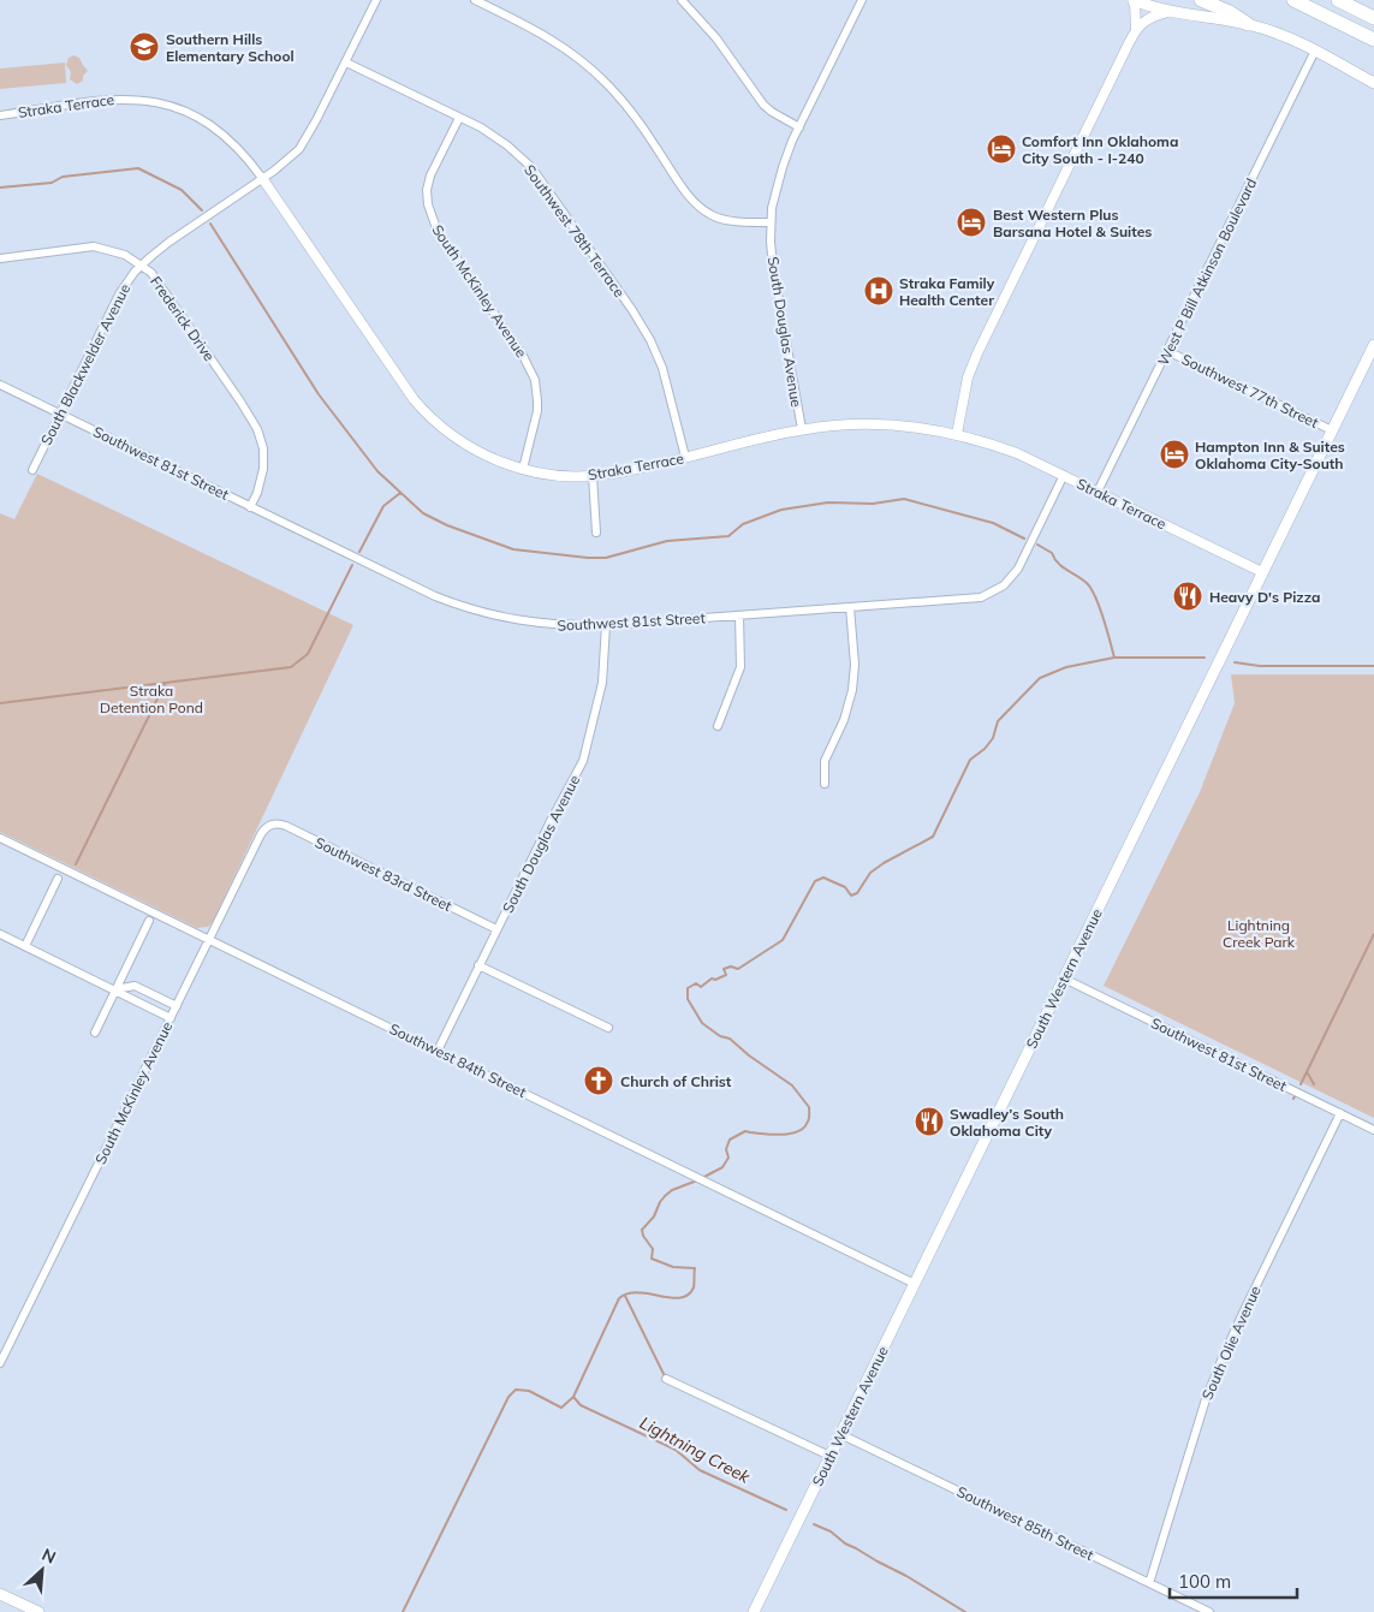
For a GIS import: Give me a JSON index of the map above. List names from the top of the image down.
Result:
{
  "streets": {
    "main road": ["South Western Avenue"],
    "street": [
      "Straka Terrace",
      "Southwest 78th Terrace",
      "West P Bill Atkinson Boulevard",
      "South McKinley Avenue",
      "Frederick Drive",
      "South Douglas Avenue",
      "South Blackwelder Avenue",
      "Southwest 77th Street",
      "Southwest 81st Street",
      "Southwest 83rd Street",
      "Southwest 84th Street",
      "South Olie Avenue",
      "Southwest 85th Street"
    ]
  },
  "crossings": [
    ["Straka Terrace", "Southwest 78th Terrace"],
    ["Straka Terrace", "West P Bill Atkinson Boulevard"],
    ["Straka Terrace", "South McKinley Avenue"],
    ["Straka Terrace", "South Douglas Avenue"],
    ["Straka Terrace", "South Blackwelder Avenue"],
    ["Straka Terrace", "Southwest 81st Street"],
    ["Straka Terrace", "South Western Avenue"],
    ["Southwest 78th Terrace", "South McKinley Avenue"],
    ["Southwest 78th Terrace", "South Blackwelder Avenue"],
    ["West P Bill Atkinson Boulevard", "Southwest 77th Street"],
    ["South McKinley Avenue", "Southwest 83rd Street"],
    ["South McKinley Avenue", "Southwest 84th Street"],
    ["Frederick Drive", "South Blackwelder Avenue"],
    ["Frederick Drive", "Southwest 81st Street"],
    ["South Douglas Avenue", "Southwest 81st Street"],
    ["South Douglas Avenue", "Southwest 83rd Street"],
    ["South Douglas Avenue", "Southwest 84th Street"],
    ["South Blackwelder Avenue", "Southwest 81st Street"],
    ["Southwest 77th Street", "South Western Avenue"],
    ["Southwest 81st Street", "South Western Avenue"],
    ["Southwest 81st Street", "South Olie Avenue"],
    ["South Western Avenue", "Southwest 84th Street"],
    ["South Western Avenue", "Southwest 85th Street"],
    ["South Olie Avenue", "Southwest 85th Street"]
  ],
  "water": ["Lightning Creek"],
  "parks": ["Straka Detention Pond", "Lightning Creek Park"],
  "places": {
    "school or university": ["Southern Hills Elementary School"],
    "hotel": ["Comfort Inn Oklahoma City South - I-240", "Best Western Plus Barsana Hotel & Suites", "Hampton Inn & Suites Oklahoma City-South"],
    "hospital": ["Straka Family Health Center"],
    "restaurant": ["Heavy D's Pizza", "Swadley’s South Oklahoma City"],
    "church": ["Church of Christ"]
  },
  "scale_bar": "100 m",
  "north": "top right"
}
